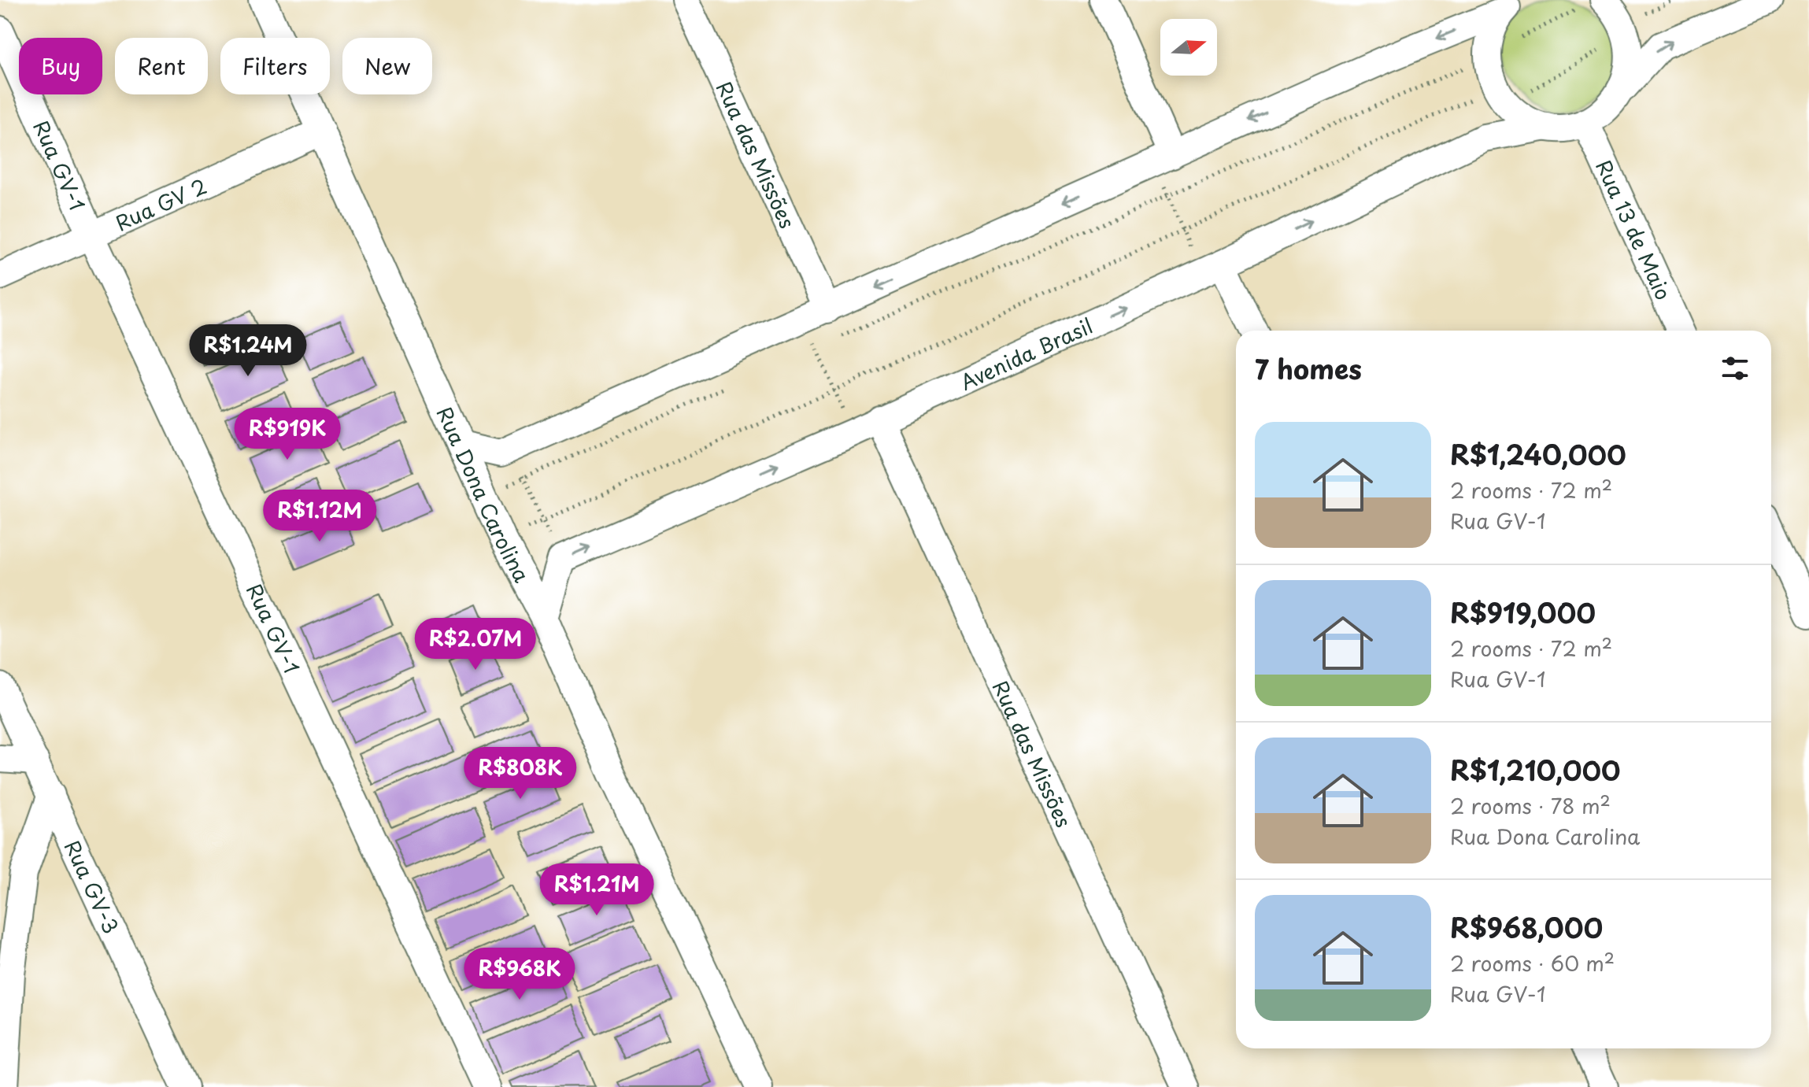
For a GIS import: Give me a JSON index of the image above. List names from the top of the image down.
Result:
{
  "streets": {
    "street": [
      "Rua das Missões",
      "Rua GV-1",
      "Rua GV 2",
      "Rua 13 de Maio",
      "Avenida Brasil",
      "Rua Dona Carolina",
      "Rua GV-3"
    ]
  },
  "crossings": [
    ["Rua das Missões", "Avenida Brasil"],
    ["Rua GV-1", "Rua GV 2"],
    ["Rua GV 2", "Rua Dona Carolina"],
    ["Rua 13 de Maio", "Avenida Brasil"]
  ],
  "north": "right",
  "page": {
    "chip": [
      "Buy",
      "Rent",
      "Filters",
      "New"
    ],
    "price": [
      "R$1.24M",
      "R$919K",
      "R$1.12M",
      "R$2.07M",
      "R$808K",
      "R$1.21M",
      "R$968K"
    ],
    "heading": "7 homes",
    "list": [
      {
        "name": "R$1,240,000",
        "note": "2 rooms · 72 m² · Rua GV-1"
      },
      {
        "name": "R$919,000",
        "note": "2 rooms · 72 m² · Rua GV-1"
      },
      {
        "name": "R$1,210,000",
        "note": "2 rooms · 78 m² · Rua Dona Carolina"
      },
      {
        "name": "R$968,000",
        "note": "2 rooms · 60 m² · Rua GV-1"
      }
    ]
  }
}
